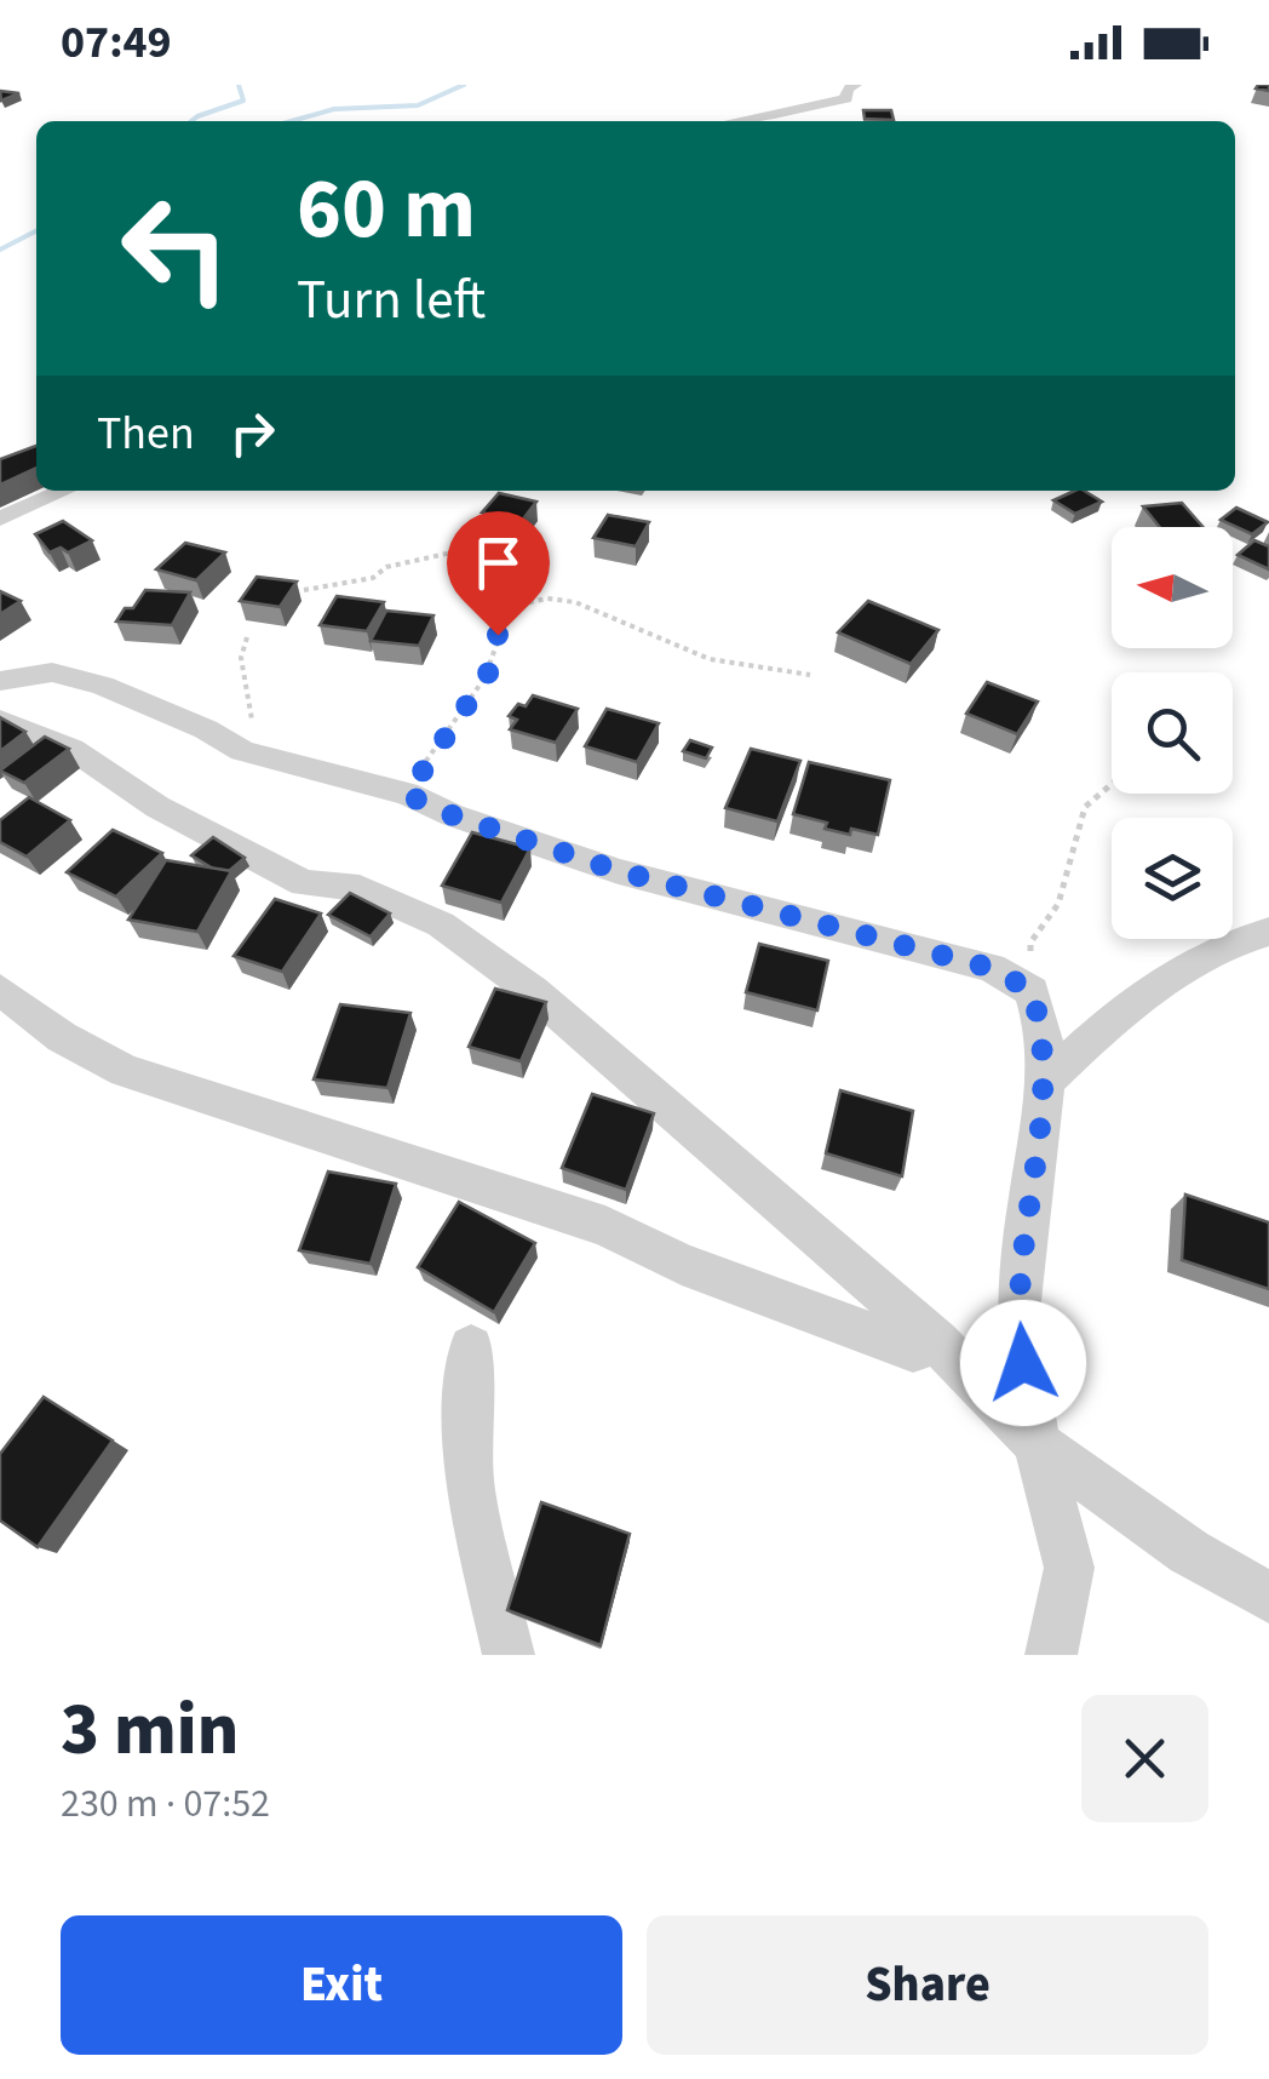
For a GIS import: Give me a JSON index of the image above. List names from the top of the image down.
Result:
{
  "north": "left",
  "page": {
    "status": "07:49",
    "turn": ["60 m", "Turn left"],
    "then": "Then",
    "heading": ["3 min", "230 m · 07:52"],
    "buttons": ["Exit", "Share"]
  }
}
